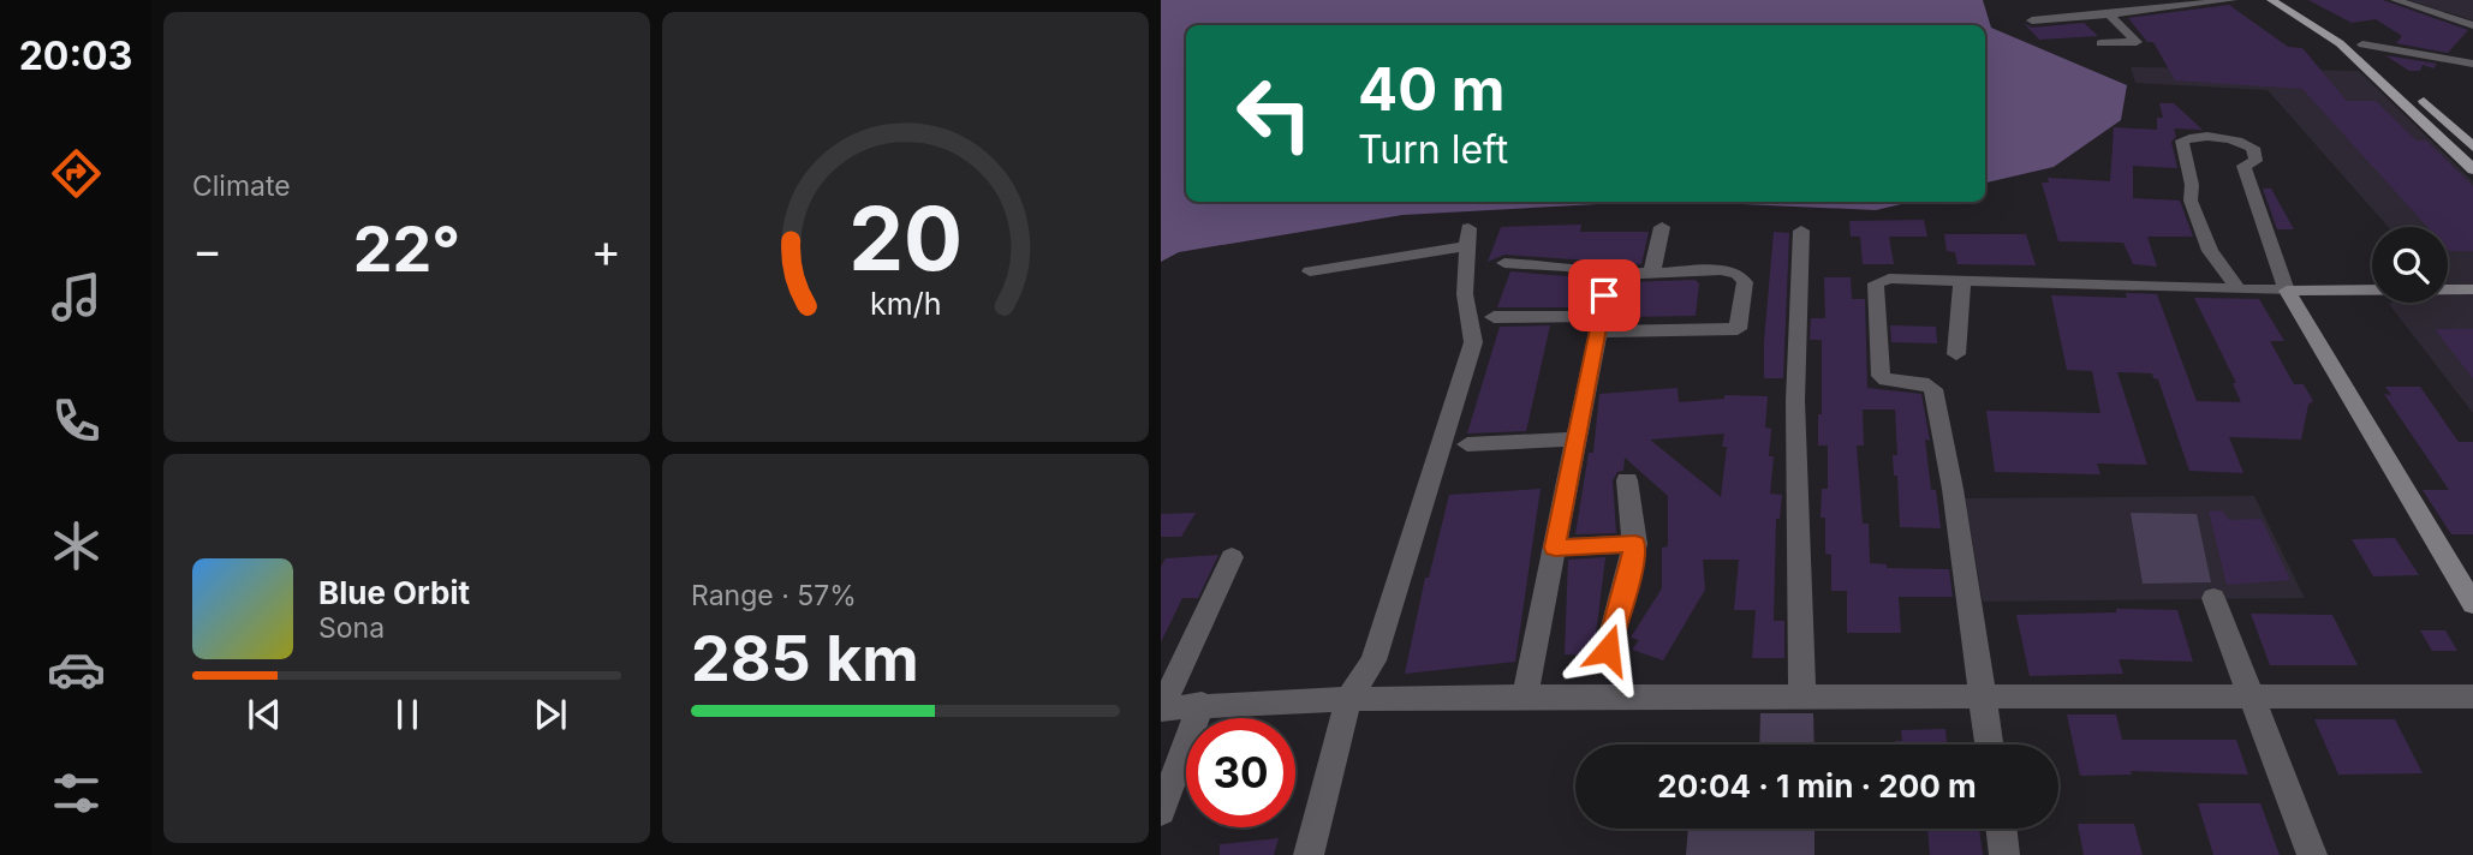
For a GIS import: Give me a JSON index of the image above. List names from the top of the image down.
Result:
{
  "page": {
    "tabs": "20:03",
    "tile": [
      "Climate",
      ["Range · 57%", "285 km"]
    ],
    "turn": ["40 m", "Turn left"],
    "heat": ["−", "22°", "+"],
    "song": ["Blue Orbit", "Sona"],
    "limit": "30",
    "trip": "20:04 · 1 min · 200 m",
    "gauge": ["20", "km/h"]
  }
}
